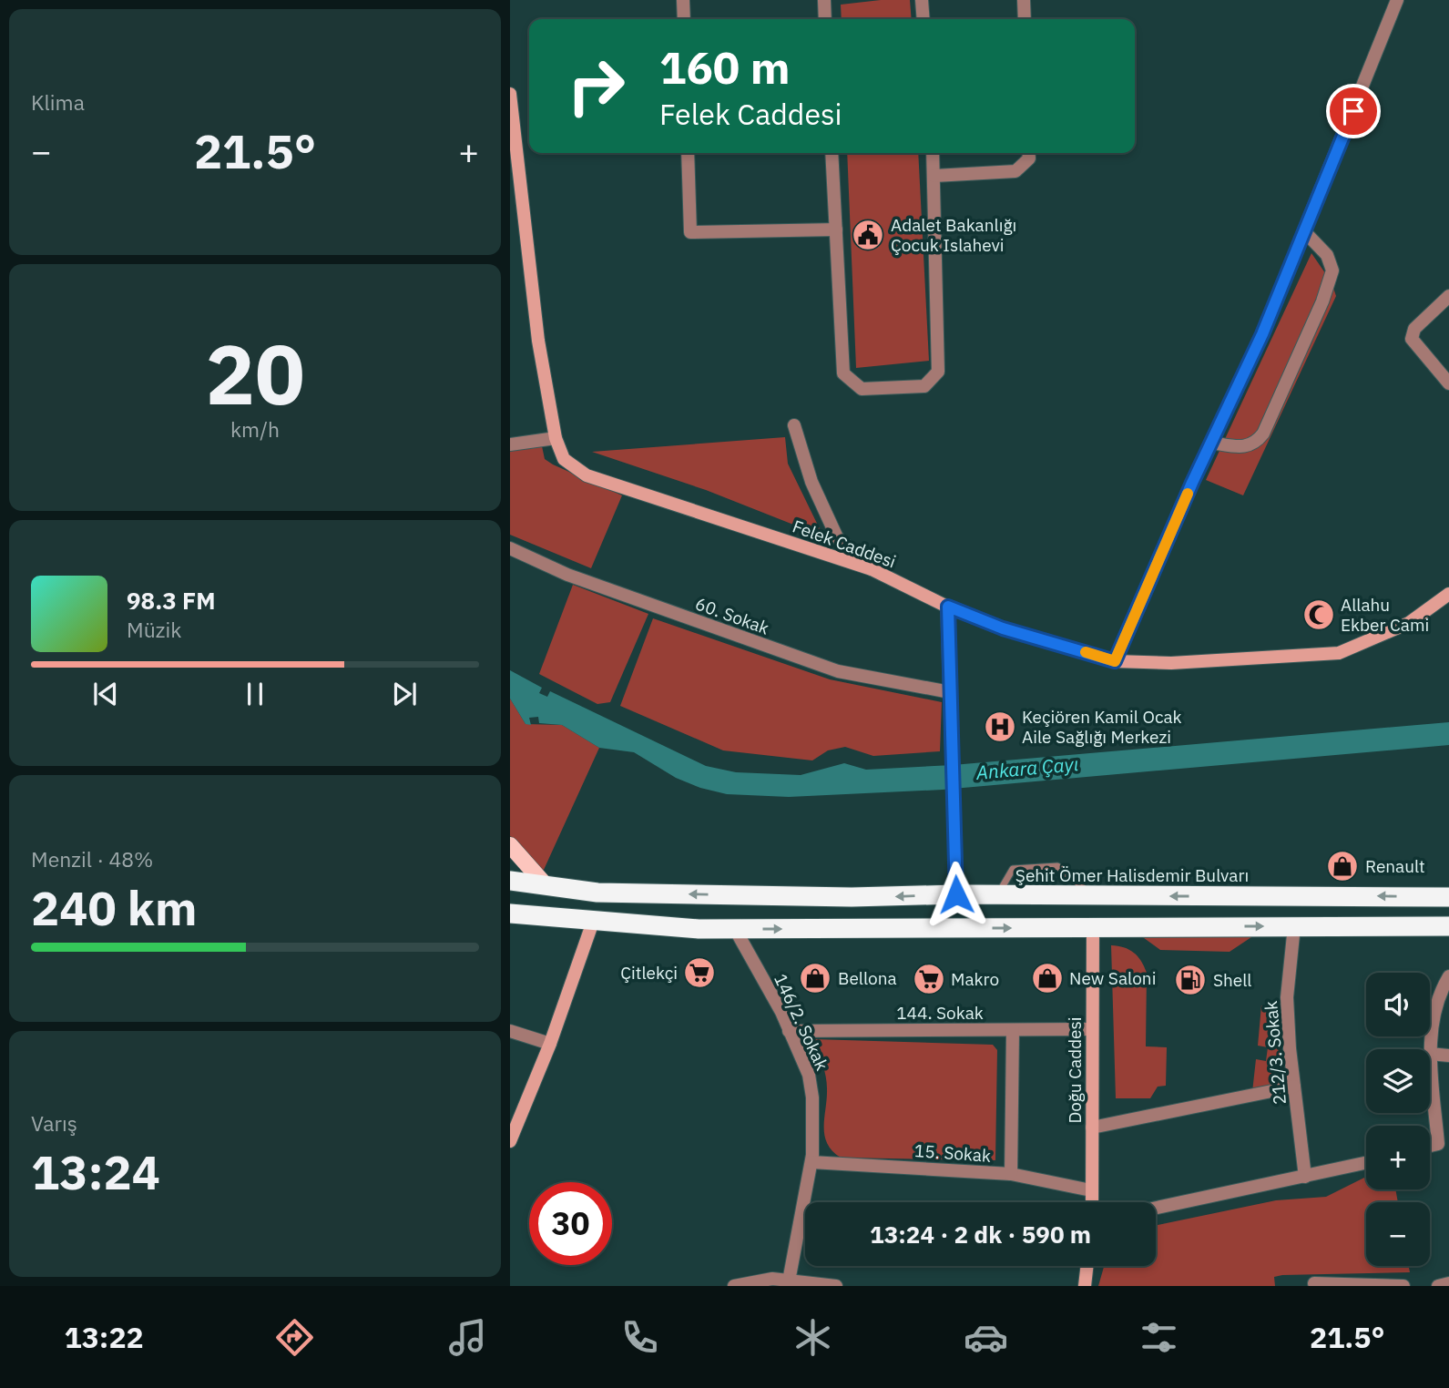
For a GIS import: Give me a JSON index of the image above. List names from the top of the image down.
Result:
{
  "streets": {
    "highway": ["Şehit Ömer Halisdemir Bulvarı"],
    "street": [
      "Felek Caddesi",
      "60. Sokak",
      "144. Sokak",
      "146/2. Sokak",
      "212/3. Sokak",
      "Doğu Caddesi",
      "15. Sokak"
    ]
  },
  "crossings": [
    ["144. Sokak", "146/2. Sokak"],
    ["144. Sokak", "Doğu Caddesi"],
    ["146/2. Sokak", "15. Sokak"],
    ["Doğu Caddesi", "15. Sokak"]
  ],
  "water": ["Ankara Çayı"],
  "places": {
    "public building": ["Adalet Bakanlığı Çocuk Islahevi"],
    "mosque": ["Allahu Ekber Cami"],
    "hospital": ["Keçiören Kamil Ocak Aile Sağlığı Merkezi"],
    "shop": ["Renault", "Bellona", "New Saloni"],
    "supermarket": ["Çitlekçi", "Makro"],
    "fuel station": ["Shell"]
  },
  "page": {
    "tile": [
      "Klima",
      ["20", "km/h"],
      ["Menzil · 48%", "240 km"],
      ["Varış", "13:24"]
    ],
    "turn": ["160 m", "Felek Caddesi"],
    "heat": ["−", "21.5°", "+"],
    "song": ["98.3 FM", "Müzik"],
    "map_buttons": ["+", "−"],
    "limit": "30",
    "trip": "13:24 · 2 dk · 590 m",
    "tabs": ["13:22", "21.5°"]
  }
}
